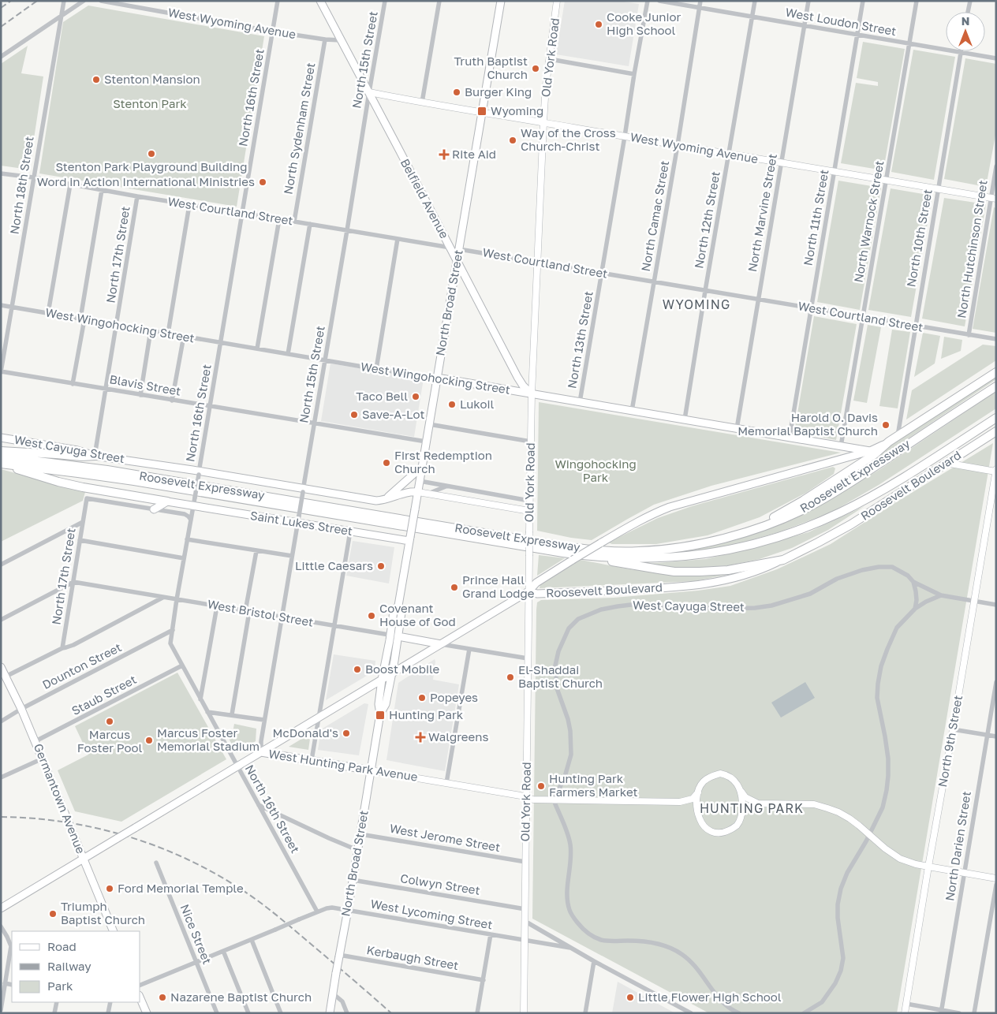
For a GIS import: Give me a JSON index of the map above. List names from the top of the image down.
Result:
{
  "streets": {
    "highway": ["Roosevelt Expressway", "Roosevelt Boulevard"],
    "main road": [
      "Belfield Avenue",
      "North Broad Street",
      "West Wingohocking Street",
      "West Cayuga Street",
      "Saint Lukes Street",
      "West Bristol Street",
      "West Hunting Park Avenue",
      "Germantown Avenue"
    ],
    "street": [
      "West Loudon Street",
      "West Wyoming Avenue",
      "Old York Road",
      "North 15th Street",
      "North 16th Street",
      "North Sydenham Street",
      "North 18th Street",
      "West Courtland Street",
      "North Marvine Street",
      "North Camac Street",
      "North 11th Street",
      "North 12th Street",
      "North Warnock Street",
      "North 10th Street",
      "North Hutchinson Street",
      "North 17th Street",
      "North 13th Street",
      "Blavis Street",
      "Dounton Street",
      "Staub Street",
      "North 9th Street",
      "West Jerome Street",
      "North Darien Street",
      "Colwyn Street",
      "West Lycoming Street",
      "Nice Street",
      "Kerbaugh Street"
    ]
  },
  "crossings": [
    ["West Loudon Street", "North Marvine Street"],
    ["West Loudon Street", "North Camac Street"],
    ["West Loudon Street", "North 11th Street"],
    ["West Loudon Street", "North 12th Street"],
    ["West Loudon Street", "North Warnock Street"],
    ["West Loudon Street", "North 10th Street"],
    ["West Wyoming Avenue", "Old York Road"],
    ["West Wyoming Avenue", "North 15th Street"],
    ["West Wyoming Avenue", "North 16th Street"],
    ["West Wyoming Avenue", "North Sydenham Street"],
    ["West Wyoming Avenue", "Belfield Avenue"],
    ["West Wyoming Avenue", "North Marvine Street"],
    ["West Wyoming Avenue", "North Camac Street"],
    ["West Wyoming Avenue", "North 11th Street"],
    ["West Wyoming Avenue", "North 12th Street"],
    ["West Wyoming Avenue", "North Warnock Street"],
    ["West Wyoming Avenue", "North 10th Street"],
    ["West Wyoming Avenue", "North Hutchinson Street"],
    ["West Wyoming Avenue", "North Broad Street"],
    ["West Wyoming Avenue", "North 13th Street"],
    ["Old York Road", "Belfield Avenue"],
    ["Old York Road", "West Courtland Street"],
    ["Old York Road", "West Wingohocking Street"],
    ["Old York Road", "Roosevelt Boulevard"],
    ["Old York Road", "West Bristol Street"],
    ["Old York Road", "West Hunting Park Avenue"],
    ["Old York Road", "West Jerome Street"],
    ["Old York Road", "Colwyn Street"],
    ["Old York Road", "West Lycoming Street"],
    ["North 15th Street", "Belfield Avenue"],
    ["North 15th Street", "West Courtland Street"],
    ["North 15th Street", "West Wingohocking Street"],
    ["North 15th Street", "Blavis Street"],
    ["North 15th Street", "West Cayuga Street"],
    ["North 15th Street", "Saint Lukes Street"],
    ["North 15th Street", "West Bristol Street"],
    ["North 15th Street", "West Hunting Park Avenue"],
    ["North 16th Street", "West Courtland Street"],
    ["North 16th Street", "North 17th Street"],
    ["North 16th Street", "West Wingohocking Street"],
    ["North 16th Street", "Blavis Street"],
    ["North 16th Street", "West Cayuga Street"],
    ["North 16th Street", "Saint Lukes Street"],
    ["North 16th Street", "West Bristol Street"],
    ["North 16th Street", "Dounton Street"],
    ["North 16th Street", "Staub Street"],
    ["North 16th Street", "West Hunting Park Avenue"],
    ["North 16th Street", "West Lycoming Street"],
    ["North Sydenham Street", "West Courtland Street"],
    ["North 18th Street", "West Courtland Street"],
    ["North 18th Street", "West Wingohocking Street"],
    ["North 18th Street", "Blavis Street"],
    ["Belfield Avenue", "West Courtland Street"],
    ["Belfield Avenue", "North Broad Street"],
    ["Belfield Avenue", "West Wingohocking Street"],
    ["West Courtland Street", "North Marvine Street"],
    ["West Courtland Street", "North Camac Street"],
    ["West Courtland Street", "North 11th Street"],
    ["West Courtland Street", "North 12th Street"],
    ["West Courtland Street", "North Warnock Street"],
    ["West Courtland Street", "North 10th Street"],
    ["West Courtland Street", "North Hutchinson Street"],
    ["West Courtland Street", "North 17th Street"],
    ["West Courtland Street", "North Broad Street"],
    ["West Courtland Street", "North 13th Street"],
    ["North Marvine Street", "West Wingohocking Street"],
    ["North Camac Street", "West Wingohocking Street"],
    ["North 11th Street", "West Wingohocking Street"],
    ["North 12th Street", "West Wingohocking Street"],
    ["North Warnock Street", "West Wingohocking Street"],
    ["North 10th Street", "Roosevelt Boulevard"],
    ["North 17th Street", "West Wingohocking Street"],
    ["North 17th Street", "Blavis Street"],
    ["North 17th Street", "West Cayuga Street"],
    ["North 17th Street", "West Bristol Street"],
    ["North Broad Street", "West Wingohocking Street"],
    ["North Broad Street", "Blavis Street"],
    ["North Broad Street", "West Cayuga Street"],
    ["North Broad Street", "Saint Lukes Street"],
    ["North Broad Street", "West Bristol Street"],
    ["North Broad Street", "West Hunting Park Avenue"],
    ["North Broad Street", "West Jerome Street"],
    ["North Broad Street", "Colwyn Street"],
    ["North Broad Street", "West Lycoming Street"],
    ["North Broad Street", "Kerbaugh Street"],
    ["West Wingohocking Street", "North 13th Street"],
    ["West Wingohocking Street", "Roosevelt Boulevard"],
    ["West Cayuga Street", "North 9th Street"],
    ["West Cayuga Street", "West Hunting Park Avenue"],
    ["Dounton Street", "Germantown Avenue"],
    ["Staub Street", "Germantown Avenue"],
    ["West Hunting Park Avenue", "Germantown Avenue"],
    ["West Lycoming Street", "Nice Street"]
  ],
  "districts": ["WYOMING", "HUNTING PARK"],
  "parks": ["Stenton Park", "Wingohocking Park"],
  "places": {
    "other": [
      "Cooke Junior High School",
      "Truth Baptist Church",
      "Stenton Mansion",
      "Burger King",
      "Way of the Cross Church-Christ",
      "Stenton Park Playground Building",
      "Word in Action International Ministries",
      "Taco Bell",
      "Lukoil",
      "Save-A-Lot",
      "Harold O. Davis Memorial Baptist Church",
      "First Redemption Church",
      "Little Caesars",
      "Prince Hall Grand Lodge",
      "Covenant House of God",
      "Boost Mobile",
      "El-Shaddai Baptist Church",
      "Popeyes",
      "Marcus Foster Pool",
      "McDonald's",
      "Marcus Foster Memorial Stadium",
      "Hunting Park Farmers Market",
      "Ford Memorial Temple",
      "Triumph Baptist Church",
      "Nazarene Baptist Church",
      "Little Flower High School"
    ],
    "transit": ["Wyoming", "Hunting Park"],
    "health": ["Rite Aid", "Walgreens"]
  },
  "legend": ["Road", "Railway", "Park"],
  "north": "top"
}
